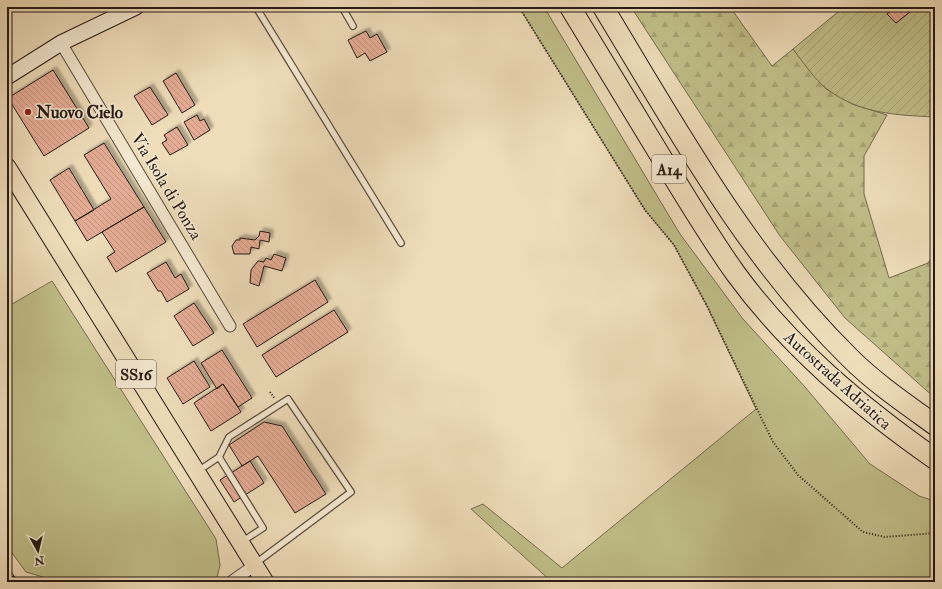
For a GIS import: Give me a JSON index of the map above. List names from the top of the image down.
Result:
{
  "streets": {
    "highway": ["A14", "Autostrada Adriatica"],
    "main road": ["SS16"],
    "street": ["Via Isola di Ponza"]
  },
  "places": ["Nuovo Cielo"],
  "north": "bottom"
}
